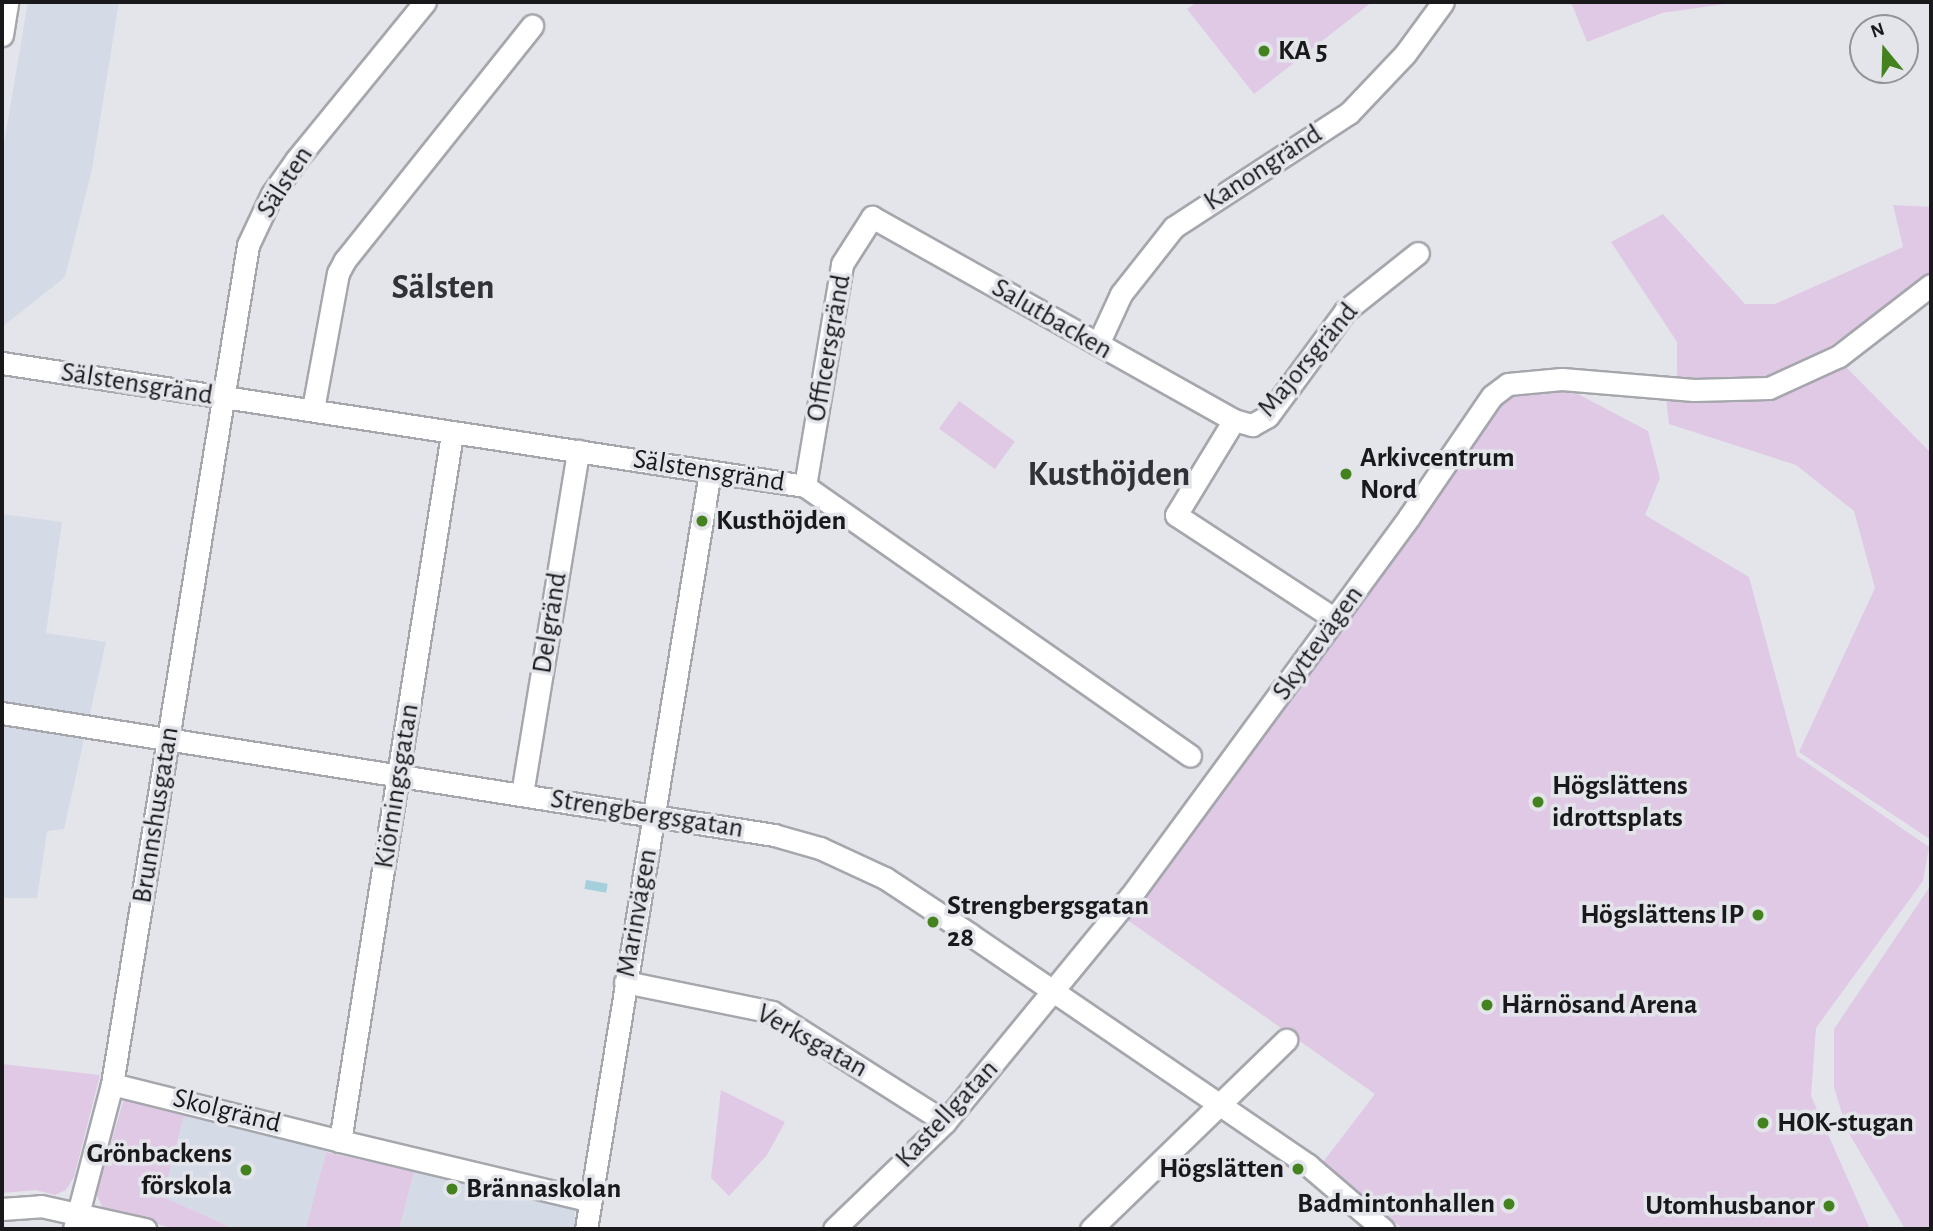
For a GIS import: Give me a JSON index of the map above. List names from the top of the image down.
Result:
{
  "streets": {
    "street": [
      "Kanongränd",
      "Sälsten",
      "Salutbacken",
      "Officersgränd",
      "Majorsgränd",
      "Sälstensgränd",
      "Delgränd",
      "Skyttevägen",
      "Kiörningsgatan",
      "Strengbergsgatan",
      "Brunnshusgatan",
      "Marinvägen",
      "Verksgatan",
      "Skolgränd",
      "Kastellgatan"
    ]
  },
  "crossings": [
    ["Kanongränd", "Salutbacken"],
    ["Sälsten", "Sälstensgränd"],
    ["Sälsten", "Brunnshusgatan"],
    ["Salutbacken", "Officersgränd"],
    ["Salutbacken", "Majorsgränd"],
    ["Officersgränd", "Sälstensgränd"],
    ["Majorsgränd", "Skyttevägen"],
    ["Sälstensgränd", "Delgränd"],
    ["Sälstensgränd", "Kiörningsgatan"],
    ["Sälstensgränd", "Brunnshusgatan"],
    ["Sälstensgränd", "Marinvägen"],
    ["Delgränd", "Strengbergsgatan"],
    ["Skyttevägen", "Strengbergsgatan"],
    ["Skyttevägen", "Kastellgatan"],
    ["Kiörningsgatan", "Strengbergsgatan"],
    ["Kiörningsgatan", "Skolgränd"],
    ["Strengbergsgatan", "Brunnshusgatan"],
    ["Strengbergsgatan", "Marinvägen"],
    ["Strengbergsgatan", "Kastellgatan"],
    ["Brunnshusgatan", "Skolgränd"],
    ["Marinvägen", "Verksgatan"],
    ["Marinvägen", "Skolgränd"],
    ["Verksgatan", "Kastellgatan"]
  ],
  "districts": ["Sälsten", "Kusthöjden"],
  "places": [
    "KA 5",
    "Arkivcentrum Nord",
    "Kusthöjden",
    "Högslättens idrottsplats",
    "Högslättens IP",
    "Strengbergsgatan 28",
    "Härnösand Arena",
    "HOK-stugan",
    "Högslätten",
    "Grönbackens förskola",
    "Brännaskolan",
    "Badmintonhallen",
    "Utomhusbanor"
  ],
  "north": "top"
}
